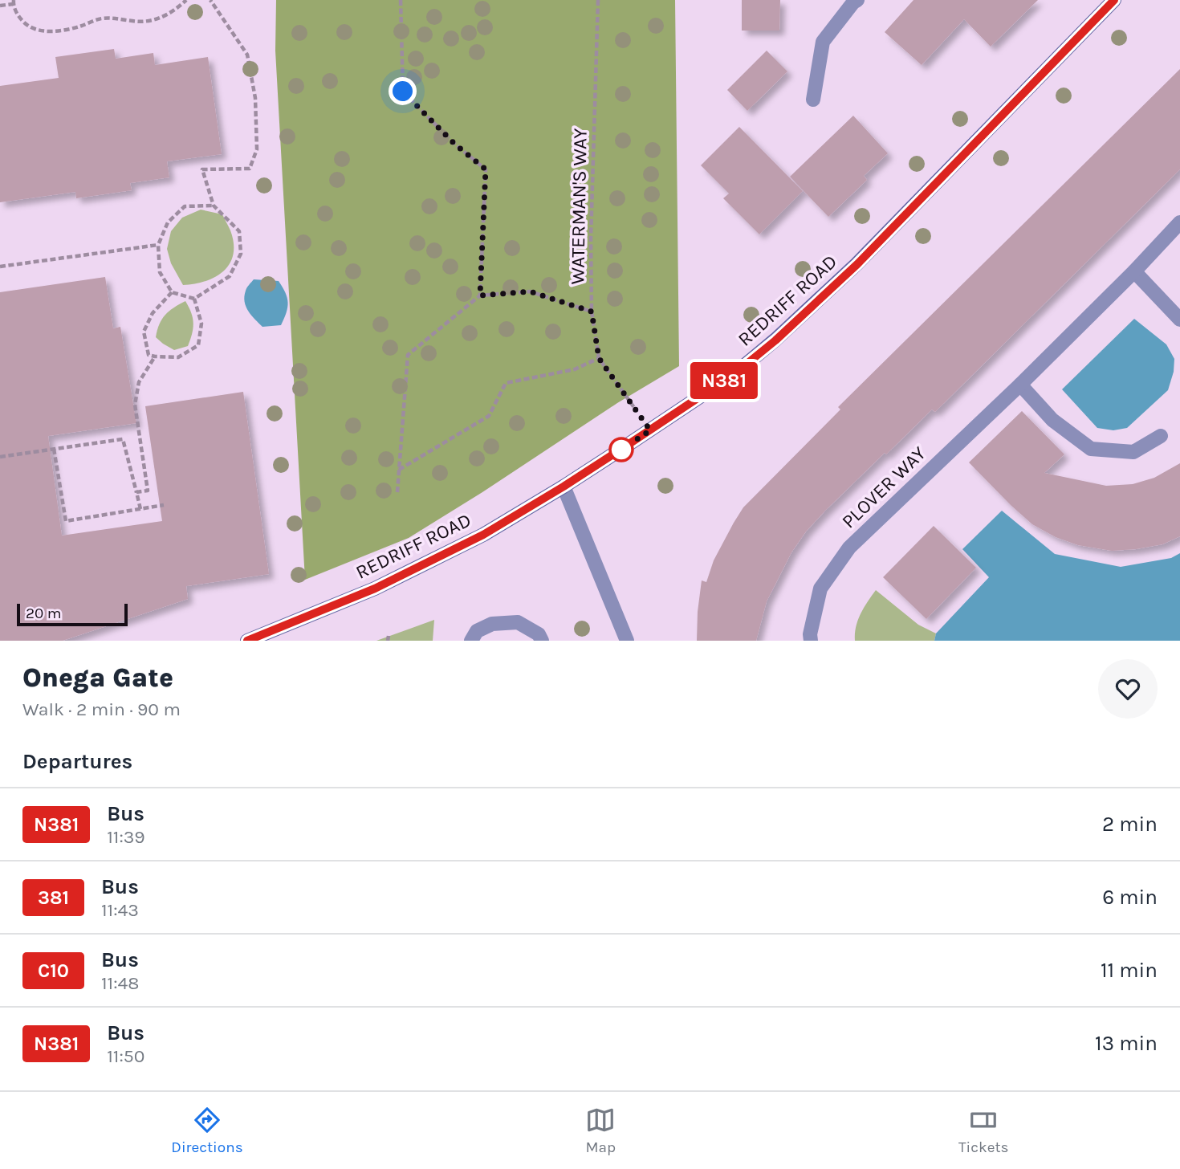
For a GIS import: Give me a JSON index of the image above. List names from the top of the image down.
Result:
{
  "streets": {
    "main road": ["REDRIFF ROAD"],
    "street": ["PLOVER WAY"],
    "path": ["WATERMAN'S WAY"]
  },
  "crossings": [
    ["WATERMAN'S WAY", "REDRIFF ROAD"]
  ],
  "lines": ["bus line N381"],
  "scale_bar": "20 m",
  "page": {
    "on_map": "N381",
    "scale": "20 m",
    "heading": [
      ["Onega Gate", "Walk · 2 min · 90 m"],
      "Departures"
    ],
    "list": [
      {
        "mark": "N381",
        "name": "Bus",
        "note": "11:39",
        "value": "2 min"
      },
      {
        "mark": "381",
        "name": "Bus",
        "note": "11:43",
        "value": "6 min"
      },
      {
        "mark": "C10",
        "name": "Bus",
        "note": "11:48",
        "value": "11 min"
      },
      {
        "mark": "N381",
        "name": "Bus",
        "note": "11:50",
        "value": "13 min"
      }
    ],
    "tabs": ["Directions", "Map", "Tickets"]
  }
}
